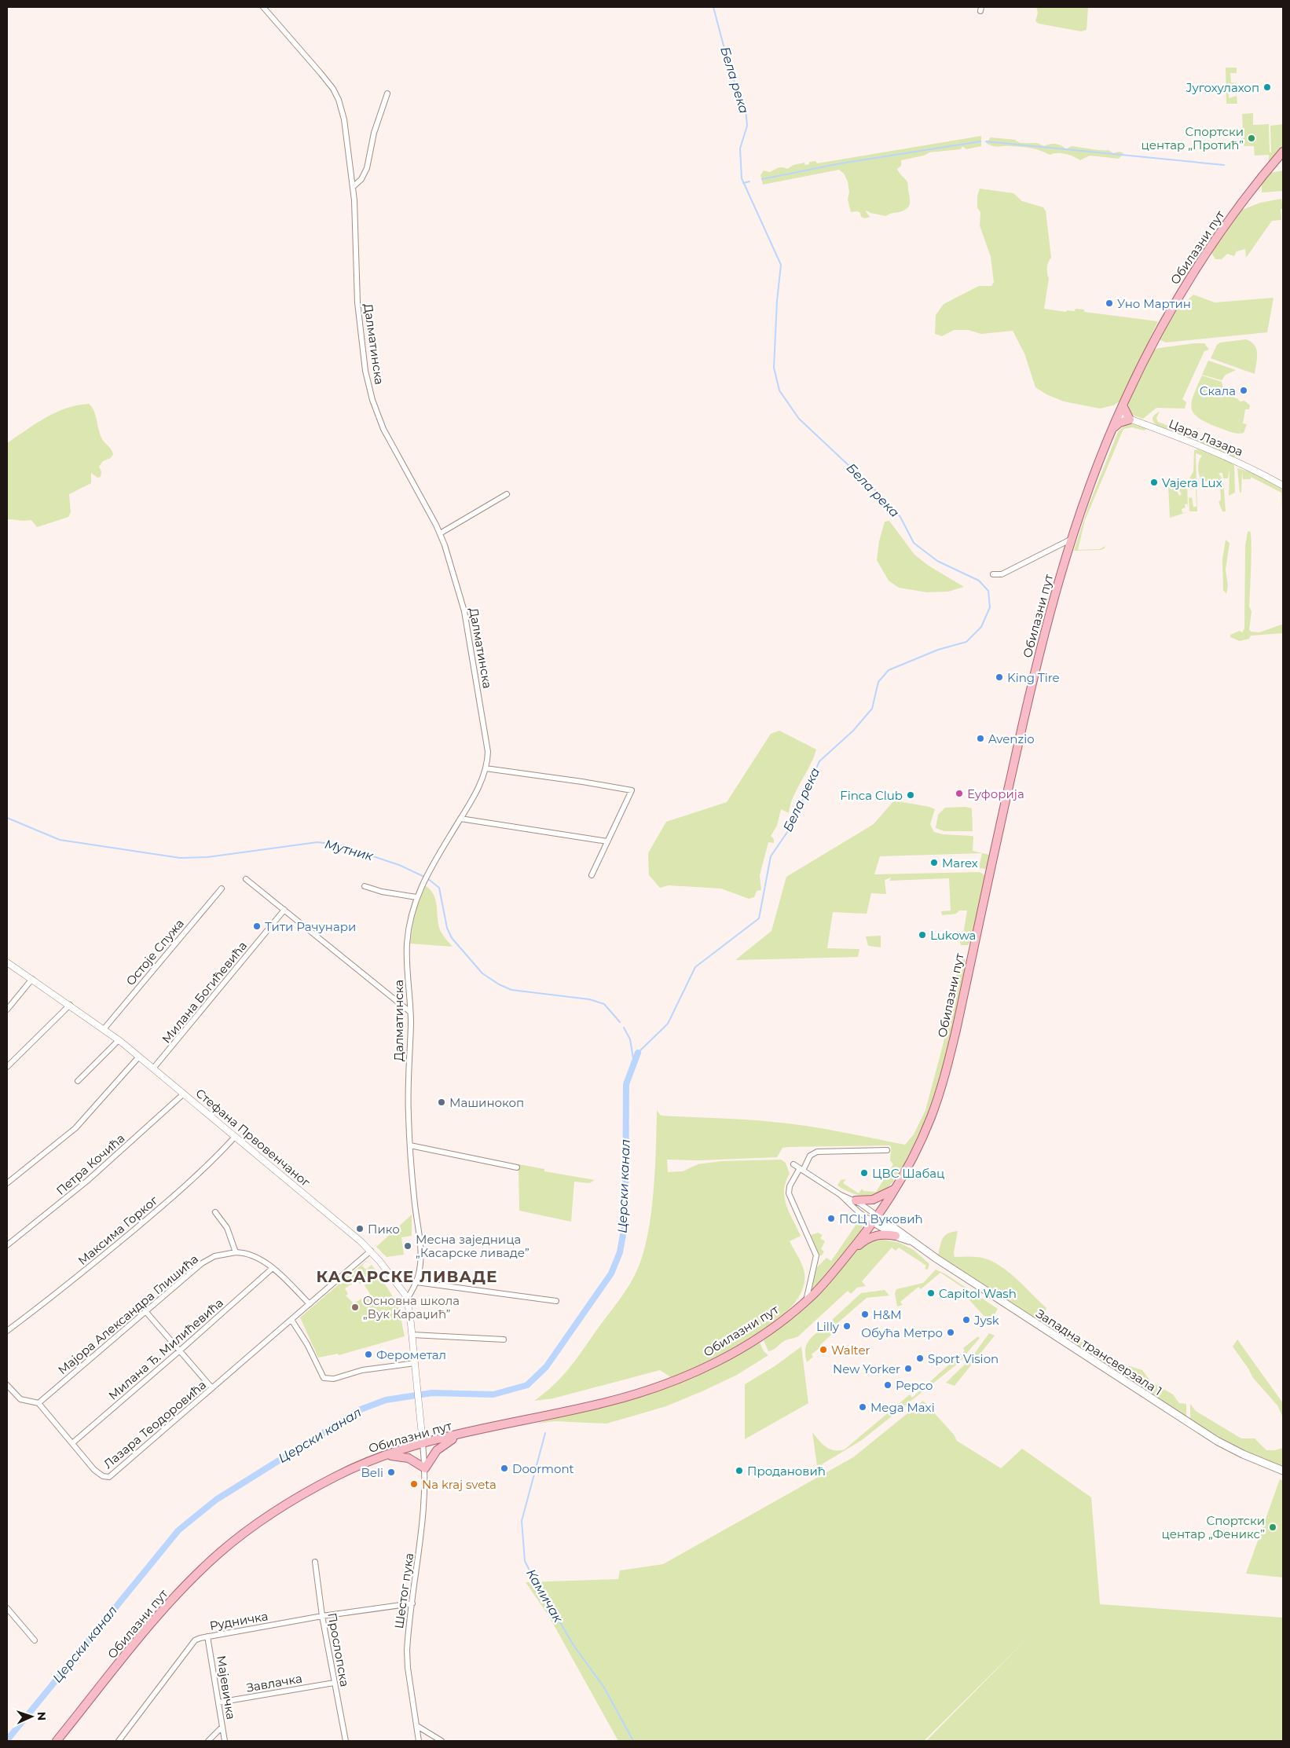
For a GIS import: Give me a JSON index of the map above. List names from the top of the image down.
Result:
{
  "streets": {
    "main road": ["Обилазни пут", "Западна трансверзала 1"],
    "street": [
      "Далматинска",
      "Цара Лазара",
      "Остоје Спужа",
      "Милана Богићевића",
      "Стефана Првовенчаног",
      "Петра Кочића",
      "Максима Горког",
      "Мајора Александра Глишића",
      "Милана Ђ. Милићевића",
      "Лазара Теодоровића",
      "Шестог пука",
      "Рудничка",
      "Прослопска",
      "Завлачка",
      "Мајевичка"
    ]
  },
  "crossings": [
    ["Обилазни пут", "Цара Лазара"],
    ["Обилазни пут", "Стефана Првовенчаног"],
    ["Обилазни пут", "Западна трансверзала 1"],
    ["Обилазни пут", "Шестог пука"],
    ["Далматинска", "Стефана Првовенчаног"],
    ["Остоје Спужа", "Стефана Првовенчаног"],
    ["Милана Богићевића", "Стефана Првовенчаног"],
    ["Стефана Првовенчаног", "Петра Кочића"],
    ["Стефана Првовенчаног", "Максима Горког"],
    ["Стефана Првовенчаног", "Лазара Теодоровића"],
    ["Стефана Првовенчаног", "Шестог пука"],
    ["Мајора Александра Глишића", "Лазара Теодоровића"],
    ["Милана Ђ. Милићевића", "Лазара Теодоровића"],
    ["Шестог пука", "Рудничка"],
    ["Рудничка", "Прослопска"],
    ["Рудничка", "Мајевичка"],
    ["Прослопска", "Завлачка"],
    ["Завлачка", "Мајевичка"]
  ],
  "districts": ["КАСАРСКЕ ЛИВАДЕ"],
  "water": [
    "Бела река",
    "Мутник",
    "Церски канал",
    "Камичак"
  ],
  "places": [
    "Југохулахоп",
    "Спортски центар „Протић”",
    "Уно Мартин",
    "Скала",
    "Vajera Lux",
    "King Tire",
    "Avenzio",
    "Еуфорија",
    "Finca Club",
    "Marex",
    "Тити Рачунари",
    "Lukowa",
    "Машинокоп",
    "ЦВС Шабац",
    "ПСЦ Вуковић",
    "Пико",
    "Месна заједница „Касарске ливаде”",
    "Capitol Wash",
    "Основна школа „Вук Караџић”",
    "H&M",
    "Jysk",
    "Lilly",
    "Обућа Метро",
    "Walter",
    "Ферометал",
    "Sport Vision",
    "New Yorker",
    "Pepco",
    "Mega Maxi",
    "Doormont",
    "Продановић",
    "Beli",
    "Na kraj sveta",
    "Спортски центар „Феникс”"
  ],
  "north": "right"
}
